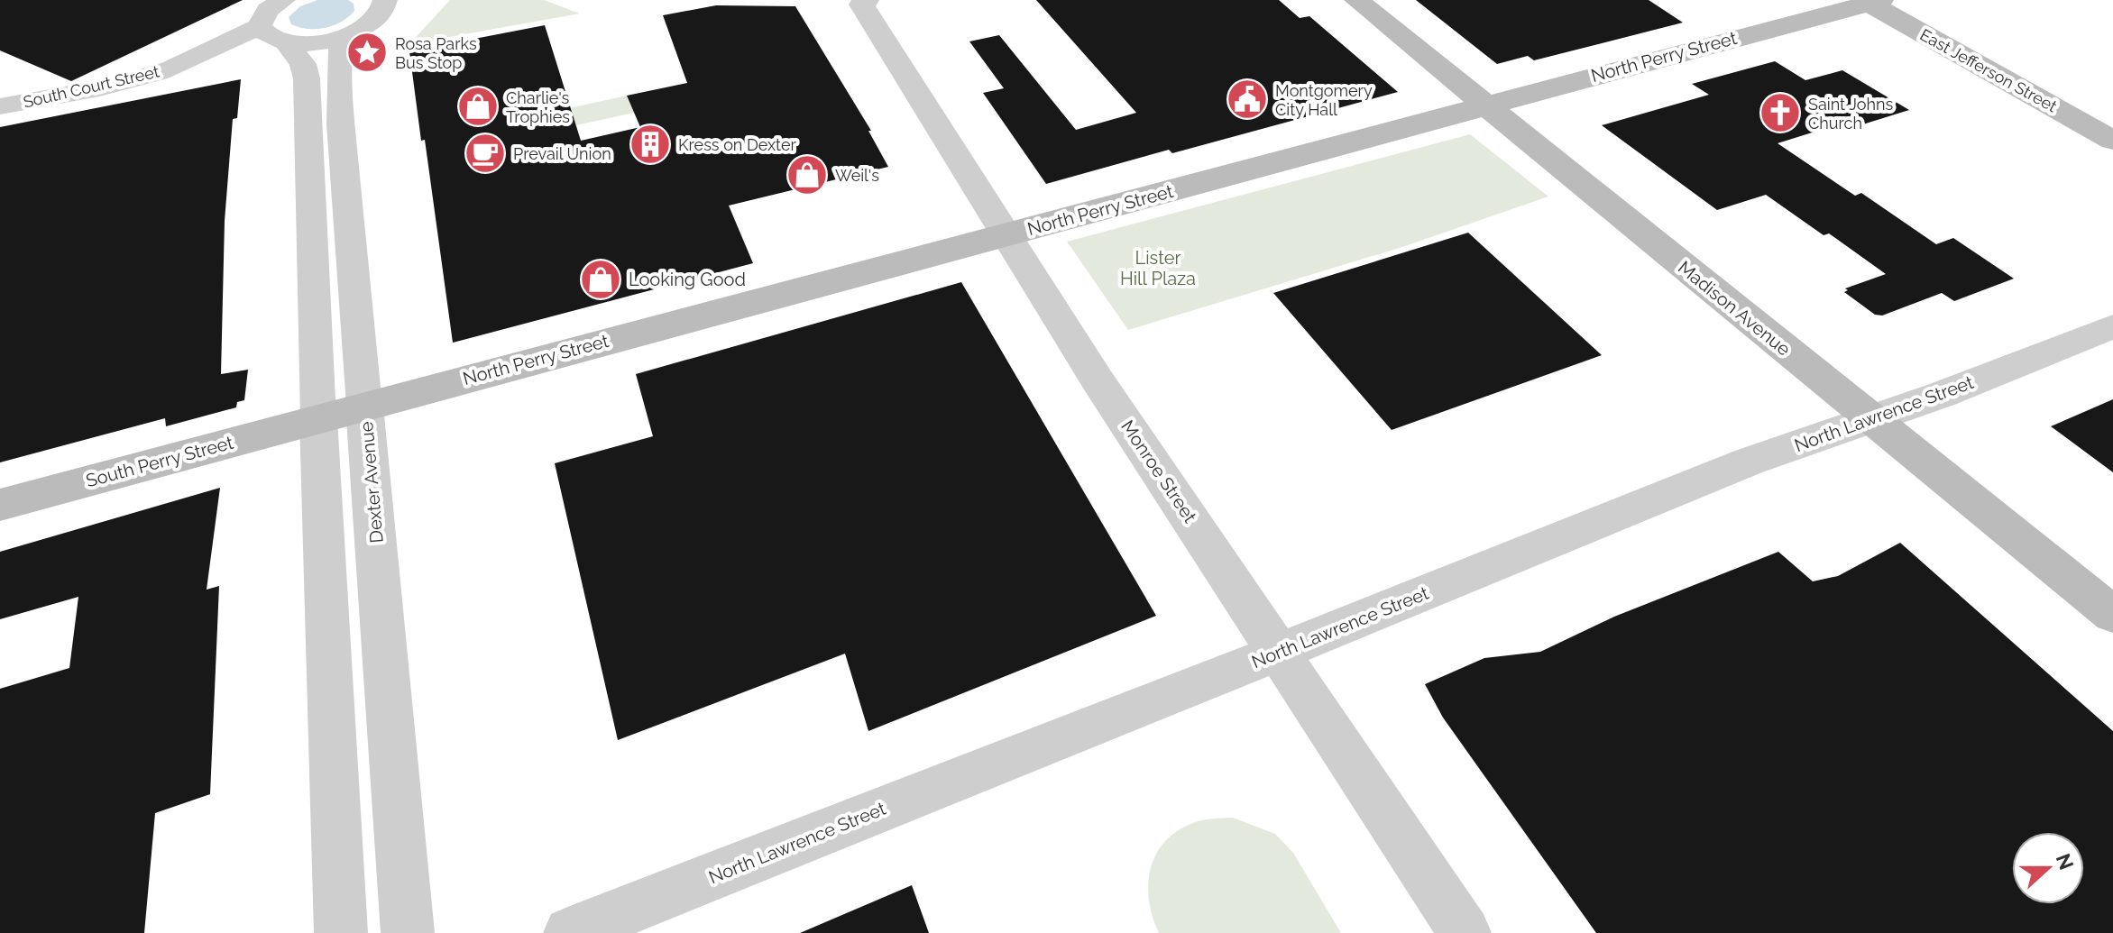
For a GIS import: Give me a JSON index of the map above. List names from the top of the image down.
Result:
{
  "streets": {
    "main road": [
      "North Perry Street",
      "East Jefferson Street",
      "Madison Avenue",
      "South Perry Street"
    ],
    "street": [
      "South Court Street",
      "North Lawrence Street",
      "Monroe Street",
      "Dexter Avenue"
    ]
  },
  "crossings": [
    ["North Perry Street", "East Jefferson Street"],
    ["North Perry Street", "Madison Avenue"],
    ["North Perry Street", "South Perry Street"],
    ["North Perry Street", "Monroe Street"],
    ["North Perry Street", "Dexter Avenue"],
    ["Madison Avenue", "North Lawrence Street"],
    ["North Lawrence Street", "Monroe Street"]
  ],
  "parks": ["Lister Hill Plaza"],
  "places": {
    "place": ["Rosa Parks Bus Stop"],
    "public building": ["Montgomery City Hall"],
    "shop": ["Charlie's Trophies", "Weil's", "Looking Good"],
    "church": ["Saint Johns Church"],
    "building": ["Kress on Dexter"],
    "cafe": ["Prevail Union"]
  },
  "north": "right"
}
